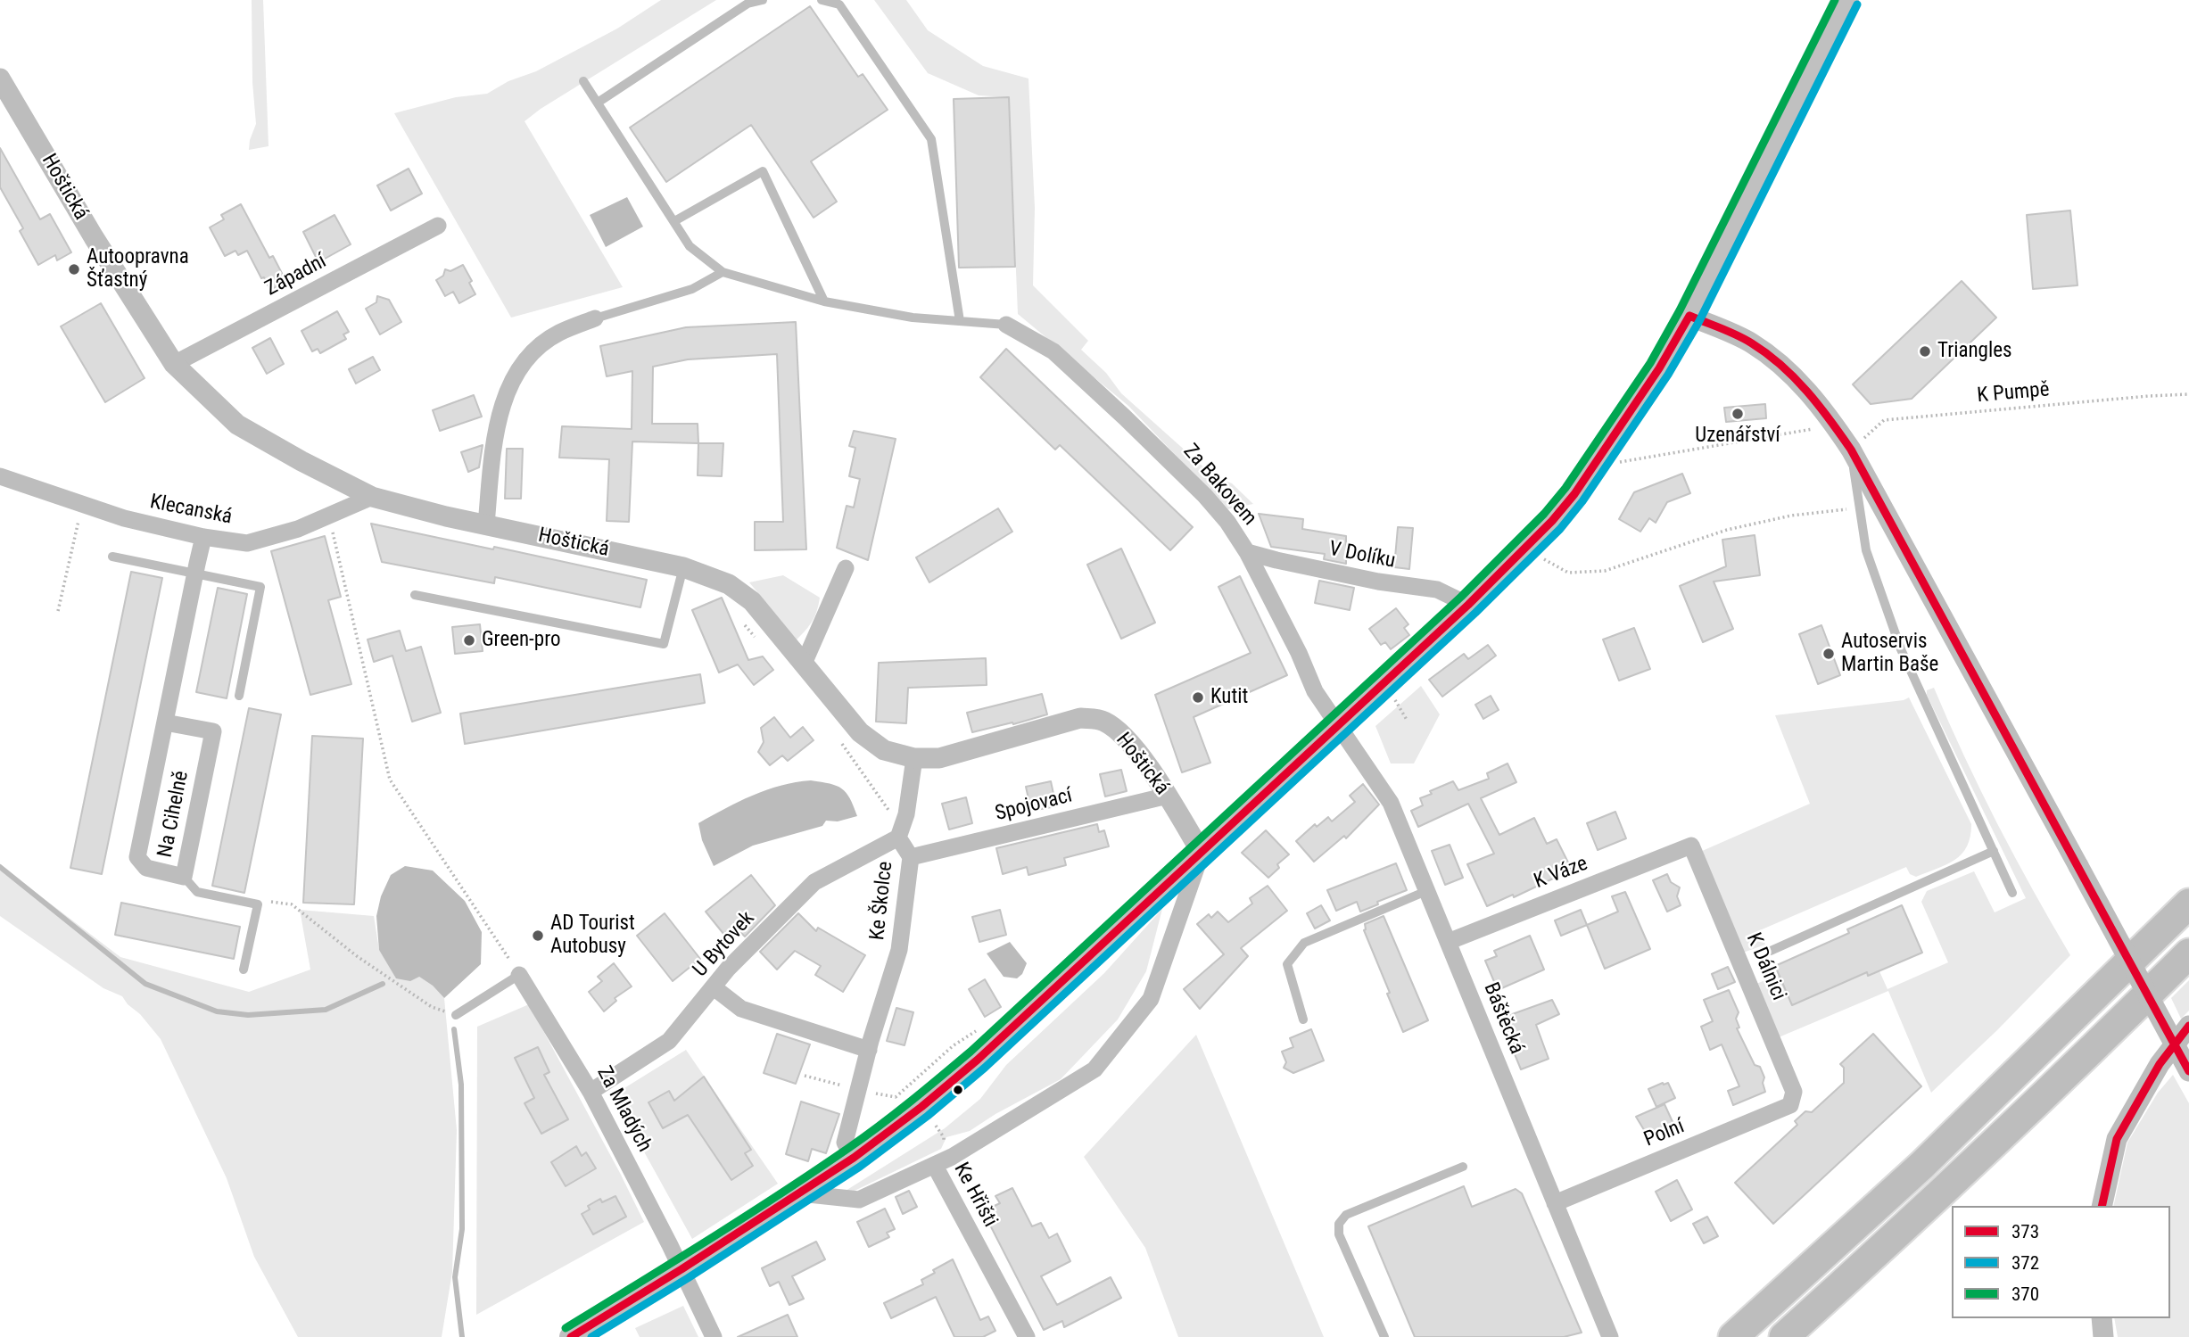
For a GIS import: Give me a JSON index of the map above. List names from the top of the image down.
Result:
{
  "streets": {
    "street": [
      "Hoštická",
      "Západní",
      "Za Bakovem",
      "Klecanská",
      "V Dolíku",
      "Spojovací",
      "Na Cihelně",
      "K Váze",
      "Ke Školce",
      "U Bytovek",
      "K Dálnici",
      "Báštěcká",
      "Za Mladých",
      "Polní",
      "Ke Hřišti"
    ],
    "path": ["K Pumpě"]
  },
  "crossings": [
    ["Hoštická", "Západní"],
    ["Hoštická", "Klecanská"],
    ["Hoštická", "Spojovací"],
    ["Hoštická", "Ke Školce"],
    ["Za Bakovem", "V Dolíku"],
    ["Za Bakovem", "Báštěcká"],
    ["Klecanská", "Na Cihelně"],
    ["Spojovací", "Ke Školce"],
    ["K Váze", "K Dálnici"],
    ["K Váze", "Báštěcká"],
    ["Ke Školce", "U Bytovek"],
    ["U Bytovek", "Za Mladých"],
    ["K Dálnici", "Polní"],
    ["Báštěcká", "Polní"]
  ],
  "places": [
    "Autoopravna Šťastný",
    "Triangles",
    "Uzenářství",
    "Green-pro",
    "Autoservis Martin Baše",
    "Kutit",
    "AD Tourist Autobusy"
  ],
  "lines": ["transit line 370", "transit line 372", "transit line 373"],
  "legend": ["373", "372", "370"]
}
